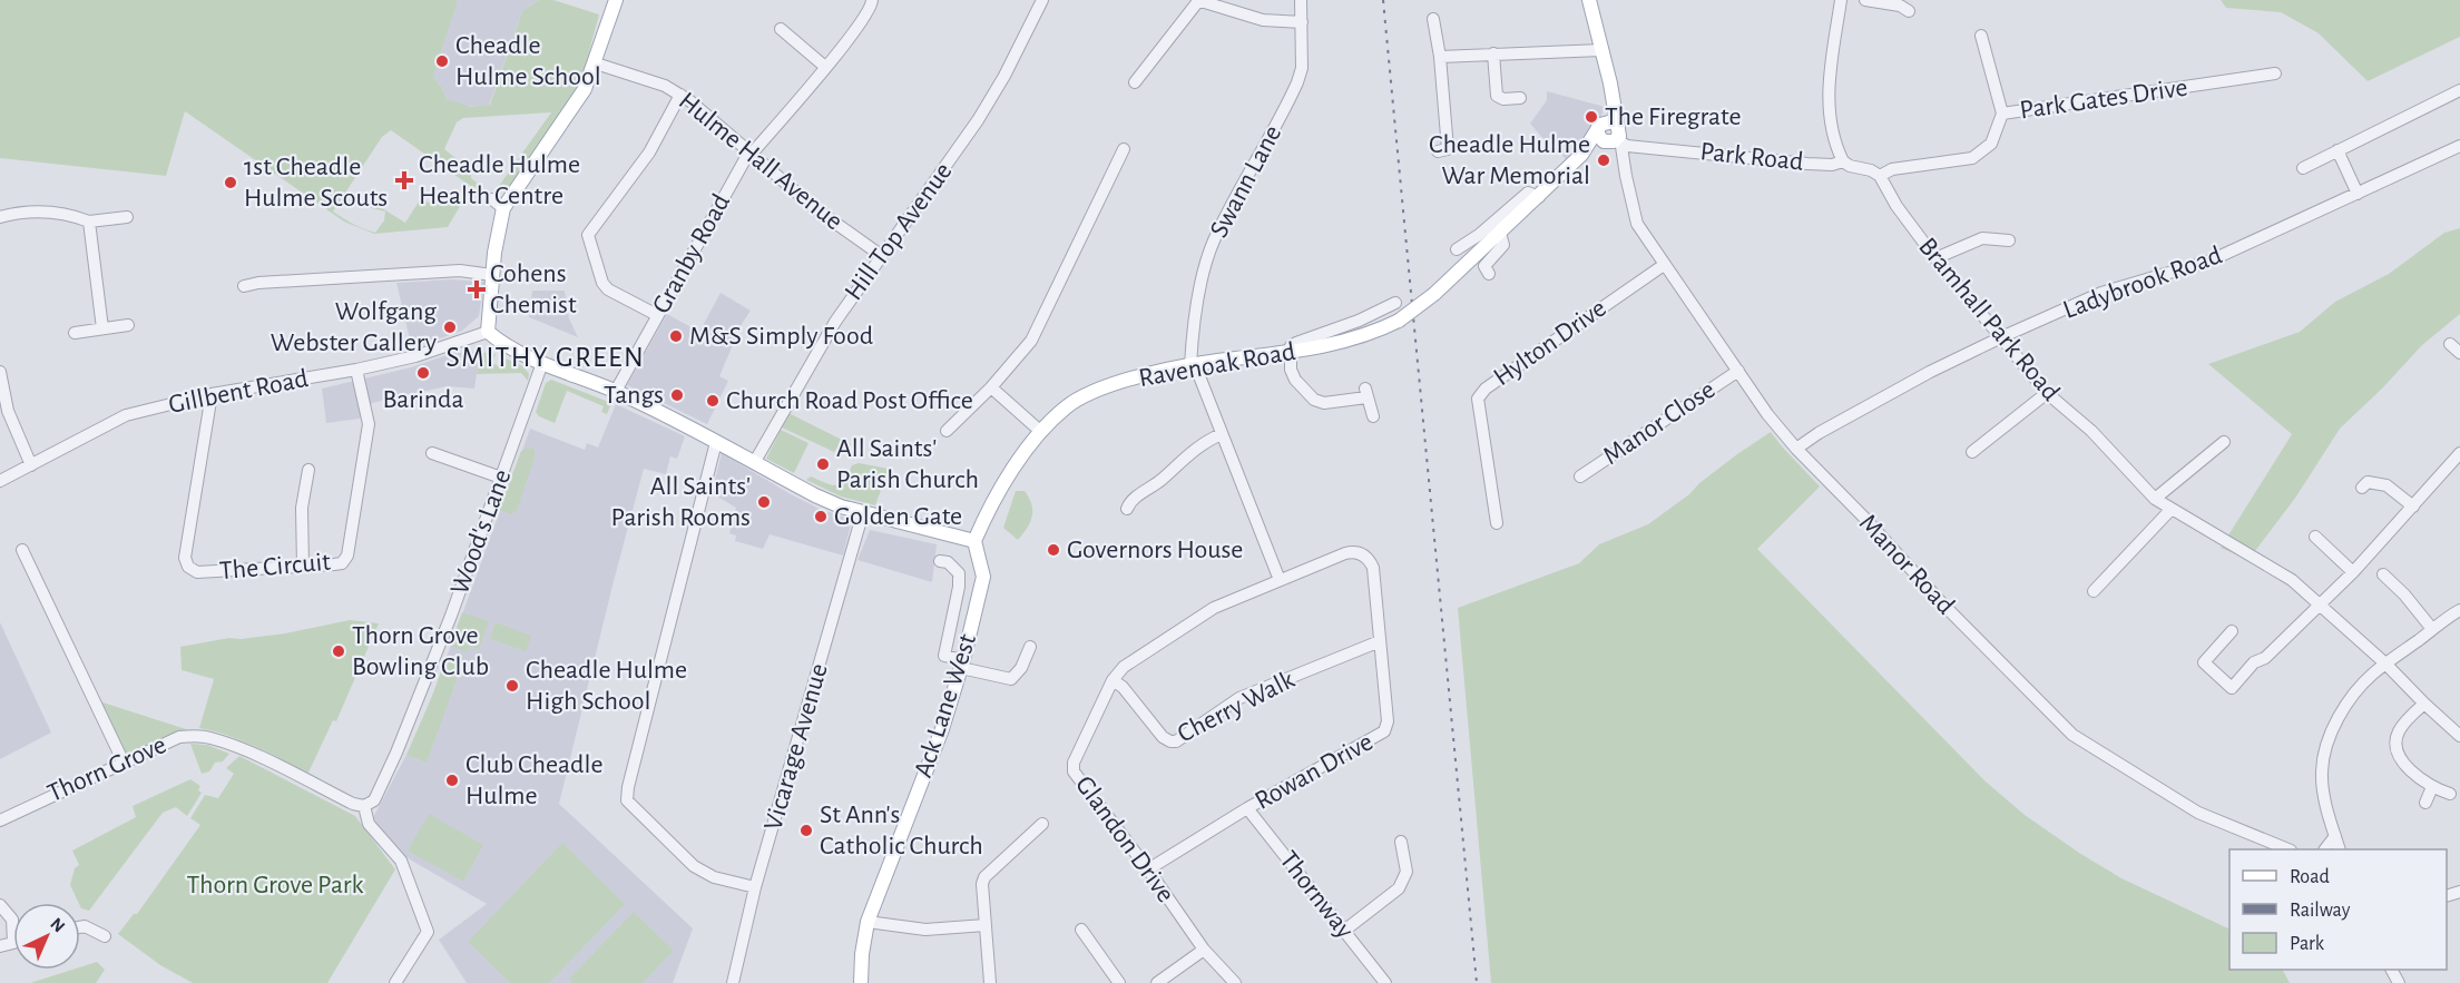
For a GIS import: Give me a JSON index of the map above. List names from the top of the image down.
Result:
{
  "streets": {
    "main road": ["Ravenoak Road", "Ack Lane West"],
    "street": [
      "Park Gates Drive",
      "Park Road",
      "Hulme Hall Avenue",
      "Swann Lane",
      "Hill Top Avenue",
      "Granby Road",
      "Ladybrook Road",
      "Bramhall Park Road",
      "Hylton Drive",
      "Gillbent Road",
      "Manor Close",
      "Wood's Lane",
      "Manor Road",
      "The Circuit",
      "Cherry Walk",
      "Vicarage Avenue",
      "Thorn Grove",
      "Rowan Drive",
      "Glandon Drive",
      "Thornway"
    ]
  },
  "crossings": [
    ["Park Gates Drive", "Park Road"],
    ["Park Gates Drive", "Bramhall Park Road"],
    ["Park Road", "Bramhall Park Road"],
    ["Park Road", "Ravenoak Road"],
    ["Park Road", "Manor Road"],
    ["Hulme Hall Avenue", "Hill Top Avenue"],
    ["Hulme Hall Avenue", "Granby Road"],
    ["Swann Lane", "Ravenoak Road"],
    ["Ladybrook Road", "Bramhall Park Road"],
    ["Ladybrook Road", "Manor Road"],
    ["Hylton Drive", "Manor Road"],
    ["Ravenoak Road", "Manor Road"],
    ["Ravenoak Road", "Ack Lane West"],
    ["Gillbent Road", "The Circuit"],
    ["Manor Close", "Manor Road"],
    ["Wood's Lane", "Thorn Grove"],
    ["Cherry Walk", "Rowan Drive"],
    ["Cherry Walk", "Glandon Drive"],
    ["Rowan Drive", "Glandon Drive"],
    ["Rowan Drive", "Thornway"]
  ],
  "districts": ["SMITHY GREEN"],
  "parks": ["Thorn Grove Park"],
  "places": {
    "other": [
      "Cheadle Hulme School",
      "The Firegrate",
      "Cheadle Hulme War Memorial",
      "1st Cheadle Hulme Scouts",
      "Wolfgang Webster Gallery",
      "M&S Simply Food",
      "Barinda",
      "Tangs",
      "Church Road Post Office",
      "All Saints' Parish Church",
      "All Saints' Parish Rooms",
      "Golden Gate",
      "Governors House",
      "Thorn Grove Bowling Club",
      "Cheadle Hulme High School",
      "Club Cheadle Hulme",
      "St Ann's Catholic Church"
    ],
    "health": ["Cheadle Hulme Health Centre", "Cohens Chemist"]
  },
  "legend": ["Road", "Railway", "Park"],
  "north": "top right"
}
